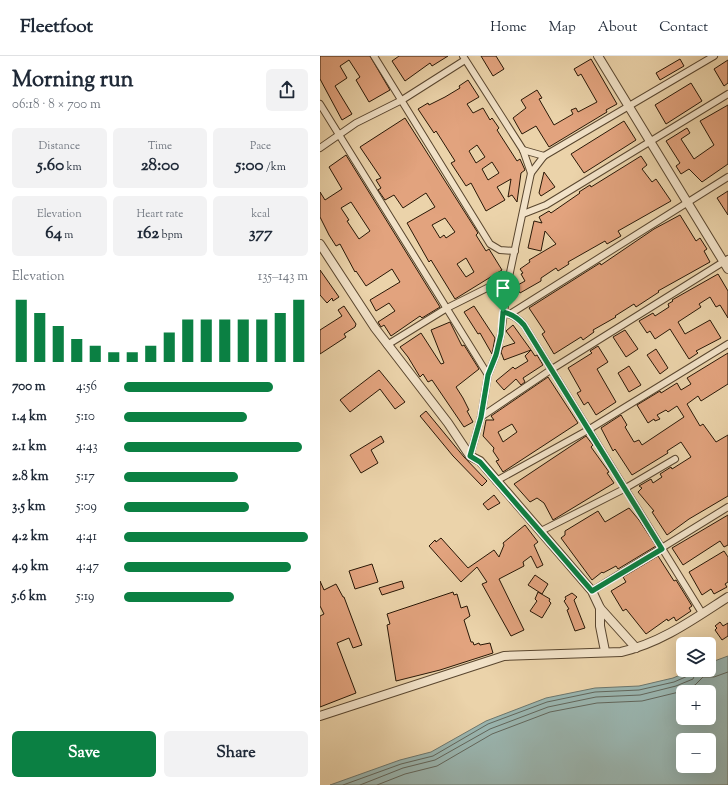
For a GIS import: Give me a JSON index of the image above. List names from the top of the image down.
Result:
{
  "page": {
    "header": "Fleetfoot",
    "nav": [
      "Home",
      "Map",
      "About",
      "Contact"
    ],
    "heading": ["Morning run", "06:18 · 8 × 700 m"],
    "stats": [
      ["Distance", "5.60 km"],
      ["Time", "28:00"],
      ["Pace", "5:00 /km"],
      ["Elevation", "64 m"],
      ["Heart rate", "162 bpm"],
      ["kcal", "377"]
    ],
    "chart": ["Elevation", "135–143 m"],
    "list": [
      {
        "name": "700 m",
        "note": "4:56"
      },
      {
        "name": "1.4 km",
        "note": "5:10"
      },
      {
        "name": "2.1 km",
        "note": "4:43"
      },
      {
        "name": "2.8 km",
        "note": "5:17"
      },
      {
        "name": "3.5 km",
        "note": "5:09"
      },
      {
        "name": "4.2 km",
        "note": "4:41"
      },
      {
        "name": "4.9 km",
        "note": "4:47"
      },
      {
        "name": "5.6 km",
        "note": "5:19"
      }
    ],
    "map_buttons": ["+", "−"],
    "buttons": ["Save", "Share"]
  }
}
